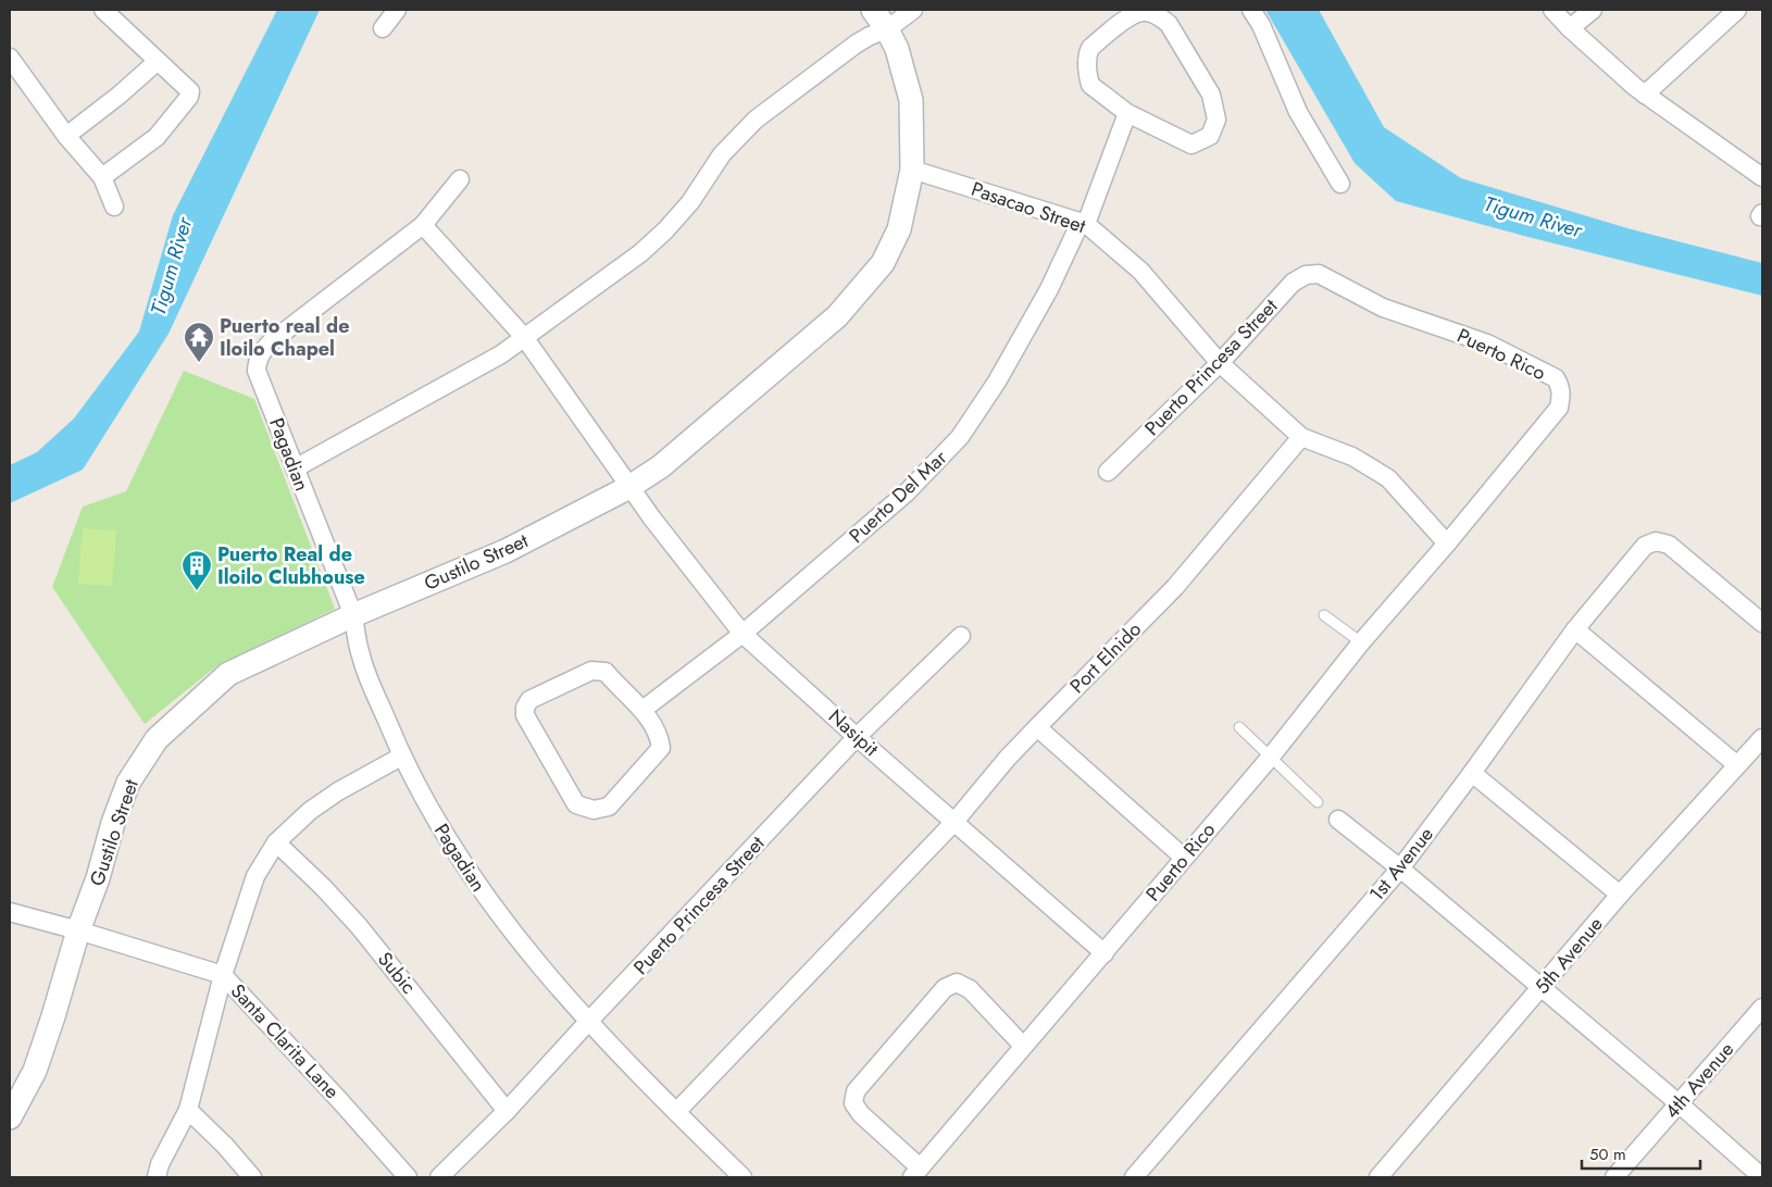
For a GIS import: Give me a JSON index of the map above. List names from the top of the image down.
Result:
{
  "streets": {
    "street": [
      "Pasacao Street",
      "Puerto Rico",
      "Puerto Princesa Street",
      "Pagadian",
      "Puerto Del Mar",
      "Gustilo Street",
      "Port Elnido",
      "Nasipit",
      "1st Avenue",
      "5th Avenue",
      "Subic",
      "Santa Clarita Lane",
      "4th Avenue"
    ]
  },
  "crossings": [
    ["Pasacao Street", "Puerto Princesa Street"],
    ["Pasacao Street", "Puerto Del Mar"],
    ["Pasacao Street", "Gustilo Street"],
    ["Puerto Rico", "Puerto Princesa Street"],
    ["Puerto Rico", "Nasipit"],
    ["Puerto Princesa Street", "Pagadian"],
    ["Puerto Princesa Street", "Nasipit"],
    ["Puerto Princesa Street", "Subic"],
    ["Pagadian", "Gustilo Street"],
    ["Pagadian", "Port Elnido"],
    ["Puerto Del Mar", "Nasipit"],
    ["Gustilo Street", "Nasipit"],
    ["Gustilo Street", "Santa Clarita Lane"],
    ["Port Elnido", "Nasipit"]
  ],
  "water": ["Tigum River"],
  "places": {
    "temple": ["Puerto real de Iloilo Chapel"],
    "building": ["Puerto Real de Iloilo Clubhouse"]
  },
  "scale_bar": "50 m"
}
